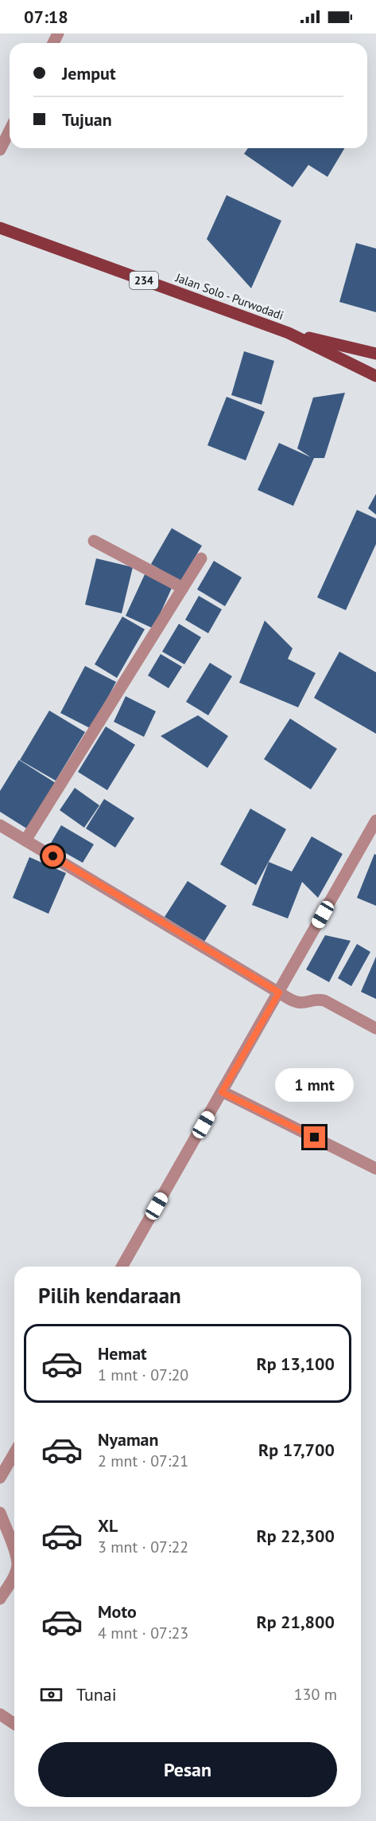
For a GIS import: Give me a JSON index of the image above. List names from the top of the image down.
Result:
{
  "streets": {
    "main road": ["234", "Jalan Solo - Purwodadi"]
  },
  "page": {
    "status": "07:18",
    "banner": ["Jemput", "Tujuan"],
    "bubble": "1 mnt",
    "heading": "Pilih kendaraan",
    "list": [
      {
        "name": "Hemat",
        "note": "1 mnt · 07:20",
        "value": "Rp 13,100"
      },
      {
        "name": "Nyaman",
        "note": "2 mnt · 07:21",
        "value": "Rp 17,700"
      },
      {
        "name": "XL",
        "note": "3 mnt · 07:22",
        "value": "Rp 22,300"
      },
      {
        "name": "Moto",
        "note": "4 mnt · 07:23",
        "value": "Rp 21,800"
      }
    ],
    "pay": ["Tunai", "130 m"],
    "buttons": "Pesan"
  }
}
